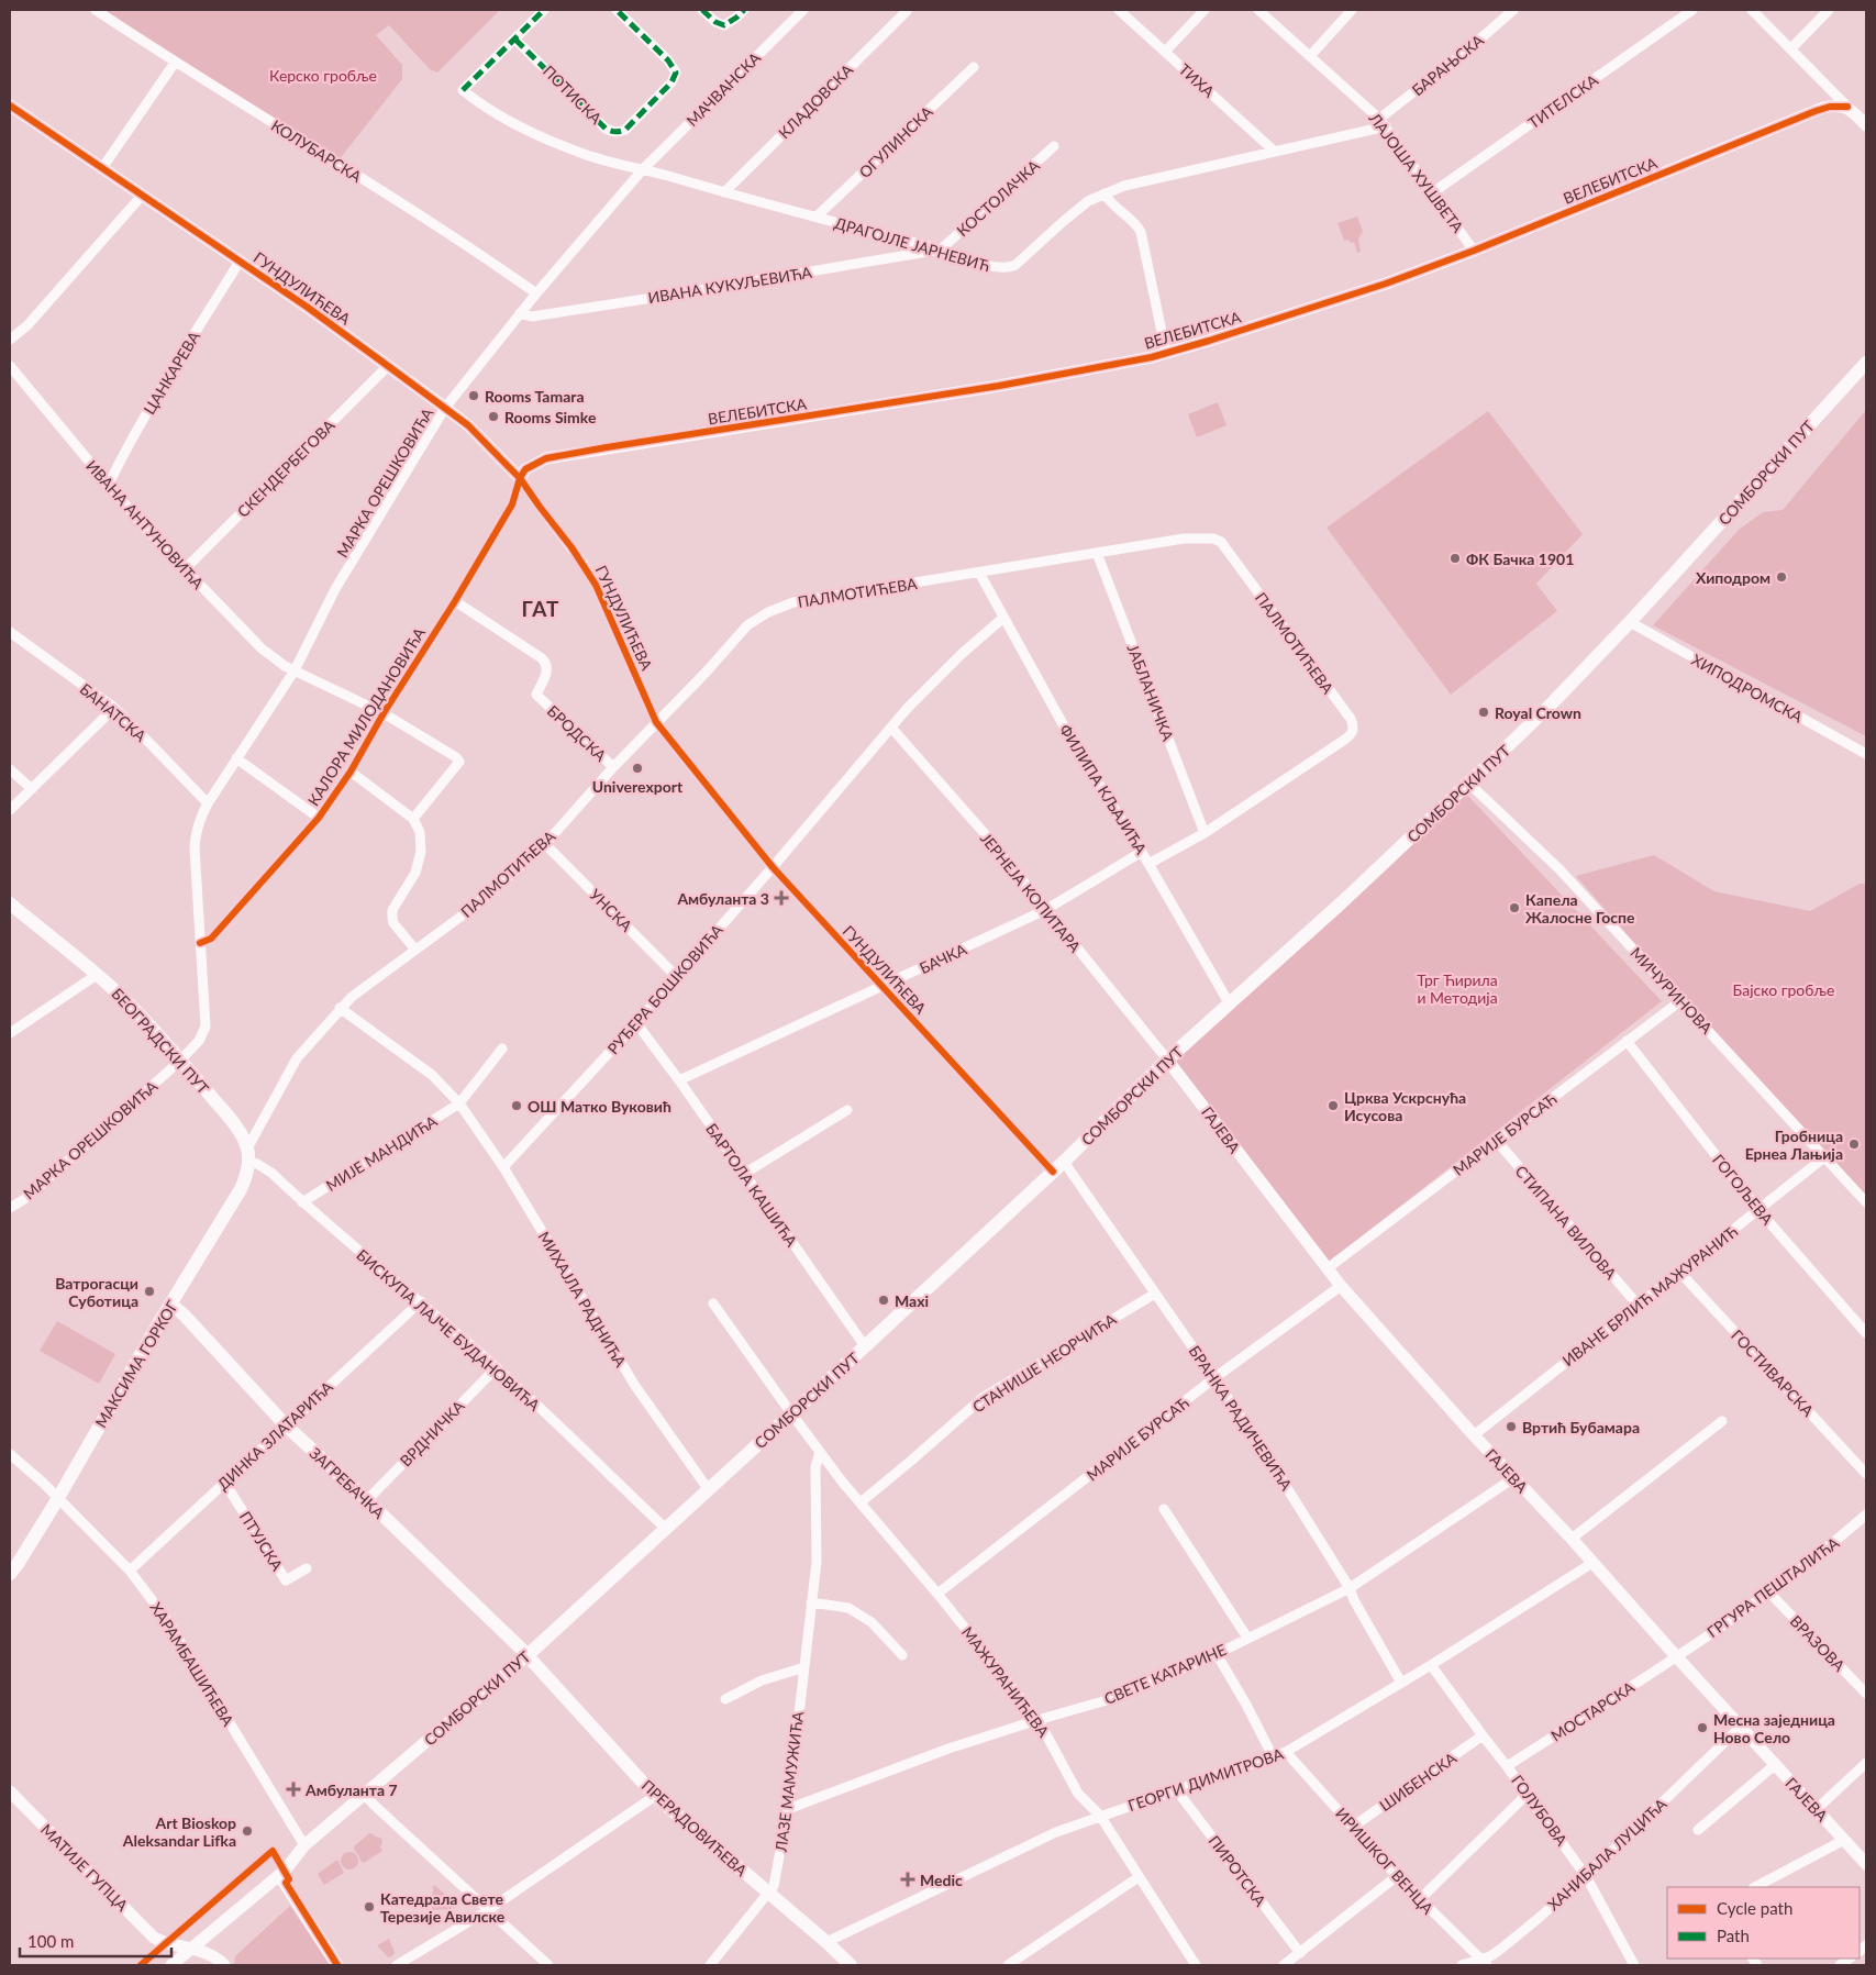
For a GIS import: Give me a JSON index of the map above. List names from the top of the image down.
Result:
{
  "streets": {
    "main road": [
      "СОМБОРСКИ ПУТ",
      "БЕОГРАДСКИ ПУТ",
      "МАКСИМА ГОРКОГ",
      "ЗАГРЕБАЧКА",
      "ПРЕРАДОВИЋЕВА"
    ],
    "street": [
      "БАРАЊСКА",
      "ТИХА",
      "МАЧВАНСКА",
      "ПОТИСКА",
      "КЛАДОВСКА",
      "ТИТЕЛСКА",
      "ОГУЛИНСКА",
      "КОЛУБАРСКА",
      "ЛАЈОША ХУШВЕТА",
      "ВЕЛЕБИТСКА",
      "КОСТОЛАЧКА",
      "ДРАГОЈЛЕ ЈАРНЕВИЋ",
      "ИВАНА КУКУЉЕВИЋА",
      "ГУНДУЛИЋЕВА",
      "ЦАНКАРЕВА",
      "СКЕНДЕРБЕГОВА",
      "МАРКА ОРЕШКОВИЋА",
      "ИВАНА АНТУНОВИЋА",
      "ПАЛМОТИЋЕВА",
      "ХИПОДРОМСКА",
      "ЈАБЛАНИЧКА",
      "БАНАТСКА",
      "КАЛОРА МИЛОДАНОВИЋА",
      "БРОДСКА",
      "ФИЛИПА КЉАЈИЋА",
      "ЈЕРНЕЈА КОПИТАРА",
      "УНСКА",
      "БАЧКА",
      "РУЂЕРА БОШКОВИЋА",
      "МИЧУРИНОВА",
      "ГАЈЕВА",
      "МАРИЈЕ БУРСАЋ",
      "МИЈЕ МАНДИЋА",
      "БАРТОЛА КАШИЋА",
      "ГОГОЉЕВА",
      "СТИПАНА ВИЛОВА",
      "ИВАНЕ БРЛИЋ МАЖУРАНИЋ",
      "МИХАЈЛА РАДНИЋА",
      "БИСКУПА ЛАЈЧЕ БУДАНОВИЋА",
      "СТАНИШЕ НЕОРЧИЋА",
      "ГОСТИВАРСКА",
      "БРАНКА РАДИЧЕВИЋА",
      "ВРДНИЧКА",
      "ДИНКА ЗЛАТАРИЋА",
      "ПТУЈСКА",
      "ГРГУРА ПЕШТАЛИЋА",
      "ВРАЗОВА",
      "ХАРАМБАШИЋЕВА",
      "СВЕТЕ КАТАРИНЕ",
      "МАЖУРАНИЋЕВА",
      "МОСТАРСКА",
      "ГЕОРГИ ДИМИТРОВА",
      "ЛАЗЕ МАМУЖИЋА",
      "ШИБЕНСКА",
      "ГОЛУБОВА",
      "ХАНИБАЛА ЛУЦИЋА",
      "ИРИШКОГ ВЕНЦА",
      "МАТИЈЕ ГУПЦА",
      "ПИРОТСКА"
    ]
  },
  "crossings": [
    ["БАРАЊСКА", "ЛАЈОША ХУШВЕТА"],
    ["БАРАЊСКА", "ДРАГОЈЛЕ ЈАРНЕВИЋ"],
    ["ТИХА", "ДРАГОЈЛЕ ЈАРНЕВИЋ"],
    ["МАЧВАНСКА", "ДРАГОЈЛЕ ЈАРНЕВИЋ"],
    ["МАЧВАНСКА", "МАРКА ОРЕШКОВИЋА"],
    ["ПОТИСКА", "ДРАГОЈЛЕ ЈАРНЕВИЋ"],
    ["КЛАДОВСКА", "ДРАГОЈЛЕ ЈАРНЕВИЋ"],
    ["ТИТЕЛСКА", "ЛАЈОША ХУШВЕТА"],
    ["ОГУЛИНСКА", "ДРАГОЈЛЕ ЈАРНЕВИЋ"],
    ["КОЛУБАРСКА", "МАРКА ОРЕШКОВИЋА"],
    ["ЛАЈОША ХУШВЕТА", "ВЕЛЕБИТСКА"],
    ["ЛАЈОША ХУШВЕТА", "ДРАГОЈЛЕ ЈАРНЕВИЋ"],
    ["ВЕЛЕБИТСКА", "ГУНДУЛИЋЕВА"],
    ["ВЕЛЕБИТСКА", "КАЛОРА МИЛОДАНОВИЋА"],
    ["КОСТОЛАЧКА", "ДРАГОЈЛЕ ЈАРНЕВИЋ"],
    ["КОСТОЛАЧКА", "ИВАНА КУКУЉЕВИЋА"],
    ["ДРАГОЈЛЕ ЈАРНЕВИЋ", "ИВАНА КУКУЉЕВИЋА"],
    ["ДРАГОЈЛЕ ЈАРНЕВИЋ", "МАРКА ОРЕШКОВИЋА"],
    ["ИВАНА КУКУЉЕВИЋА", "МАРКА ОРЕШКОВИЋА"],
    ["ГУНДУЛИЋЕВА", "ЦАНКАРЕВА"],
    ["ГУНДУЛИЋЕВА", "СКЕНДЕРБЕГОВА"],
    ["ГУНДУЛИЋЕВА", "СОМБОРСКИ ПУТ"],
    ["ГУНДУЛИЋЕВА", "МАРКА ОРЕШКОВИЋА"],
    ["ГУНДУЛИЋЕВА", "ПАЛМОТИЋЕВА"],
    ["ГУНДУЛИЋЕВА", "КАЛОРА МИЛОДАНОВИЋА"],
    ["ГУНДУЛИЋЕВА", "БАЧКА"],
    ["ГУНДУЛИЋЕВА", "РУЂЕРА БОШКОВИЋА"],
    ["ЦАНКАРЕВА", "ИВАНА АНТУНОВИЋА"],
    ["СКЕНДЕРБЕГОВА", "ИВАНА АНТУНОВИЋА"],
    ["СОМБОРСКИ ПУТ", "ХИПОДРОМСКА"],
    ["СОМБОРСКИ ПУТ", "ФИЛИПА КЉАЈИЋА"],
    ["СОМБОРСКИ ПУТ", "ЈЕРНЕЈА КОПИТАРА"],
    ["СОМБОРСКИ ПУТ", "МИЧУРИНОВА"],
    ["СОМБОРСКИ ПУТ", "ГАЈЕВА"],
    ["СОМБОРСКИ ПУТ", "БАРТОЛА КАШИЋА"],
    ["СОМБОРСКИ ПУТ", "МИХАЈЛА РАДНИЋА"],
    ["СОМБОРСКИ ПУТ", "БИСКУПА ЛАЈЧЕ БУДАНОВИЋА"],
    ["СОМБОРСКИ ПУТ", "БРАНКА РАДИЧЕВИЋА"],
    ["СОМБОРСКИ ПУТ", "ЗАГРЕБАЧКА"],
    ["СОМБОРСКИ ПУТ", "ХАРАМБАШИЋЕВА"],
    ["СОМБОРСКИ ПУТ", "МАЖУРАНИЋЕВА"],
    ["СОМБОРСКИ ПУТ", "ПРЕРАДОВИЋЕВА"],
    ["СОМБОРСКИ ПУТ", "МАТИЈЕ ГУПЦА"],
    ["МАРКА ОРЕШКОВИЋА", "ИВАНА АНТУНОВИЋА"],
    ["МАРКА ОРЕШКОВИЋА", "БАНАТСКА"],
    ["МАРКА ОРЕШКОВИЋА", "КАЛОРА МИЛОДАНОВИЋА"],
    ["МАРКА ОРЕШКОВИЋА", "БЕОГРАДСКИ ПУТ"],
    ["ИВАНА АНТУНОВИЋА", "КАЛОРА МИЛОДАНОВИЋА"],
    ["ПАЛМОТИЋЕВА", "ЈАБЛАНИЧКА"],
    ["ПАЛМОТИЋЕВА", "БРОДСКА"],
    ["ПАЛМОТИЋЕВА", "ФИЛИПА КЉАЈИЋА"],
    ["ПАЛМОТИЋЕВА", "УНСКА"],
    ["ПАЛМОТИЋЕВА", "БЕОГРАДСКИ ПУТ"],
    ["ПАЛМОТИЋЕВА", "МИХАЈЛА РАДНИЋА"],
    ["ПАЛМОТИЋЕВА", "БИСКУПА ЛАЈЧЕ БУДАНОВИЋА"],
    ["ПАЛМОТИЋЕВА", "МАКСИМА ГОРКОГ"],
    ["КАЛОРА МИЛОДАНОВИЋА", "БРОДСКА"],
    ["ФИЛИПА КЉАЈИЋА", "БАЧКА"],
    ["ФИЛИПА КЉАЈИЋА", "РУЂЕРА БОШКОВИЋА"],
    ["ЈЕРНЕЈА КОПИТАРА", "БАЧКА"],
    ["ЈЕРНЕЈА КОПИТАРА", "РУЂЕРА БОШКОВИЋА"],
    ["ЈЕРНЕЈА КОПИТАРА", "ГАЈЕВА"],
    ["УНСКА", "РУЂЕРА БОШКОВИЋА"],
    ["БАЧКА", "БАРТОЛА КАШИЋА"],
    ["РУЂЕРА БОШКОВИЋА", "БАРТОЛА КАШИЋА"],
    ["РУЂЕРА БОШКОВИЋА", "МИХАЈЛА РАДНИЋА"],
    ["МИЧУРИНОВА", "МАРИЈЕ БУРСАЋ"],
    ["МИЧУРИНОВА", "ИВАНЕ БРЛИЋ МАЖУРАНИЋ"],
    ["БЕОГРАДСКИ ПУТ", "БИСКУПА ЛАЈЧЕ БУДАНОВИЋА"],
    ["БЕОГРАДСКИ ПУТ", "МАКСИМА ГОРКОГ"],
    ["ГАЈЕВА", "МАРИЈЕ БУРСАЋ"],
    ["ГАЈЕВА", "ИВАНЕ БРЛИЋ МАЖУРАНИЋ"],
    ["ГАЈЕВА", "ГРГУРА ПЕШТАЛИЋА"],
    ["ГАЈЕВА", "СВЕТЕ КАТАРИНЕ"],
    ["ГАЈЕВА", "МОСТАРСКА"],
    ["ГАЈЕВА", "ГЕОРГИ ДИМИТРОВА"],
    ["ГАЈЕВА", "ХАНИБАЛА ЛУЦИЋА"],
    ["МАРИЈЕ БУРСАЋ", "ГОГОЉЕВА"],
    ["МАРИЈЕ БУРСАЋ", "СТИПАНА ВИЛОВА"],
    ["МАРИЈЕ БУРСАЋ", "БРАНКА РАДИЧЕВИЋА"],
    ["МАРИЈЕ БУРСАЋ", "МАЖУРАНИЋЕВА"],
    ["МИЈЕ МАНДИЋА", "МИХАЈЛА РАДНИЋА"],
    ["МИЈЕ МАНДИЋА", "БИСКУПА ЛАЈЧЕ БУДАНОВИЋА"],
    ["ГОГОЉЕВА", "ИВАНЕ БРЛИЋ МАЖУРАНИЋ"],
    ["СТИПАНА ВИЛОВА", "ИВАНЕ БРЛИЋ МАЖУРАНИЋ"],
    ["ИВАНЕ БРЛИЋ МАЖУРАНИЋ", "ГОСТИВАРСКА"],
    ["БИСКУПА ЛАЈЧЕ БУДАНОВИЋА", "МАКСИМА ГОРКОГ"],
    ["БИСКУПА ЛАЈЧЕ БУДАНОВИЋА", "ВРДНИЧКА"],
    ["БИСКУПА ЛАЈЧЕ БУДАНОВИЋА", "ДИНКА ЗЛАТАРИЋА"],
    ["СТАНИШЕ НЕОРЧИЋА", "БРАНКА РАДИЧЕВИЋА"],
    ["СТАНИШЕ НЕОРЧИЋА", "МАЖУРАНИЋЕВА"],
    ["МАКСИМА ГОРКОГ", "ЗАГРЕБАЧКА"],
    ["МАКСИМА ГОРКОГ", "ХАРАМБАШИЋЕВА"],
    ["БРАНКА РАДИЧЕВИЋА", "СВЕТЕ КАТАРИНЕ"],
    ["БРАНКА РАДИЧЕВИЋА", "ГЕОРГИ ДИМИТРОВА"],
    ["ВРДНИЧКА", "ЗАГРЕБАЧКА"],
    ["ДИНКА ЗЛАТАРИЋА", "ЗАГРЕБАЧКА"],
    ["ДИНКА ЗЛАТАРИЋА", "ПТУЈСКА"],
    ["ДИНКА ЗЛАТАРИЋА", "ХАРАМБАШИЋЕВА"],
    ["ЗАГРЕБАЧКА", "ПРЕРАДОВИЋЕВА"],
    ["ГРГУРА ПЕШТАЛИЋА", "ВРАЗОВА"],
    ["ГРГУРА ПЕШТАЛИЋА", "МОСТАРСКА"],
    ["СВЕТЕ КАТАРИНЕ", "МАЖУРАНИЋЕВА"],
    ["СВЕТЕ КАТАРИНЕ", "ЛАЗЕ МАМУЖИЋА"],
    ["МАЖУРАНИЋЕВА", "ГЕОРГИ ДИМИТРОВА"],
    ["МАЖУРАНИЋЕВА", "ЛАЗЕ МАМУЖИЋА"],
    ["МОСТАРСКА", "ГОЛУБОВА"],
    ["ГЕОРГИ ДИМИТРОВА", "ГОЛУБОВА"],
    ["ГЕОРГИ ДИМИТРОВА", "ПРЕРАДОВИЋЕВА"],
    ["ГЕОРГИ ДИМИТРОВА", "ИРИШКОГ ВЕНЦА"],
    ["ГЕОРГИ ДИМИТРОВА", "ПИРОТСКА"],
    ["ЛАЗЕ МАМУЖИЋА", "ПРЕРАДОВИЋЕВА"],
    ["ШИБЕНСКА", "ГОЛУБОВА"],
    ["ШИБЕНСКА", "ИРИШКОГ ВЕНЦА"],
    ["ГОЛУБОВА", "ХАНИБАЛА ЛУЦИЋА"],
    ["ХАНИБАЛА ЛУЦИЋА", "ИРИШКОГ ВЕНЦА"]
  ],
  "districts": ["ГАТ"],
  "parks": ["Керско гробље", "Трг Ћирила и Методија", "Бајско гробље"],
  "places": {
    "other": [
      "Rooms Tamara",
      "Rooms Simke",
      "ФК Бачка 1901",
      "Хиподром",
      "Royal Crown",
      "Univerexport",
      "Капела Жалосне Госпе",
      "ОШ Матко Вуковић",
      "Црква Ускрснућа Исусова",
      "Гробница Ернеа Лањија",
      "Ватрогасци Суботица",
      "Maxi",
      "Вртић Бубамара",
      "Месна заједница Ново Село",
      "Art Bioskop Aleksandar Lifka",
      "Катедрала Свете Терезије Авилске"
    ],
    "health": ["Амбуланта 3", "Амбуланта 7", "Medic"]
  },
  "legend": ["Cycle path", "Path"],
  "scale_bar": "100 m"
}
